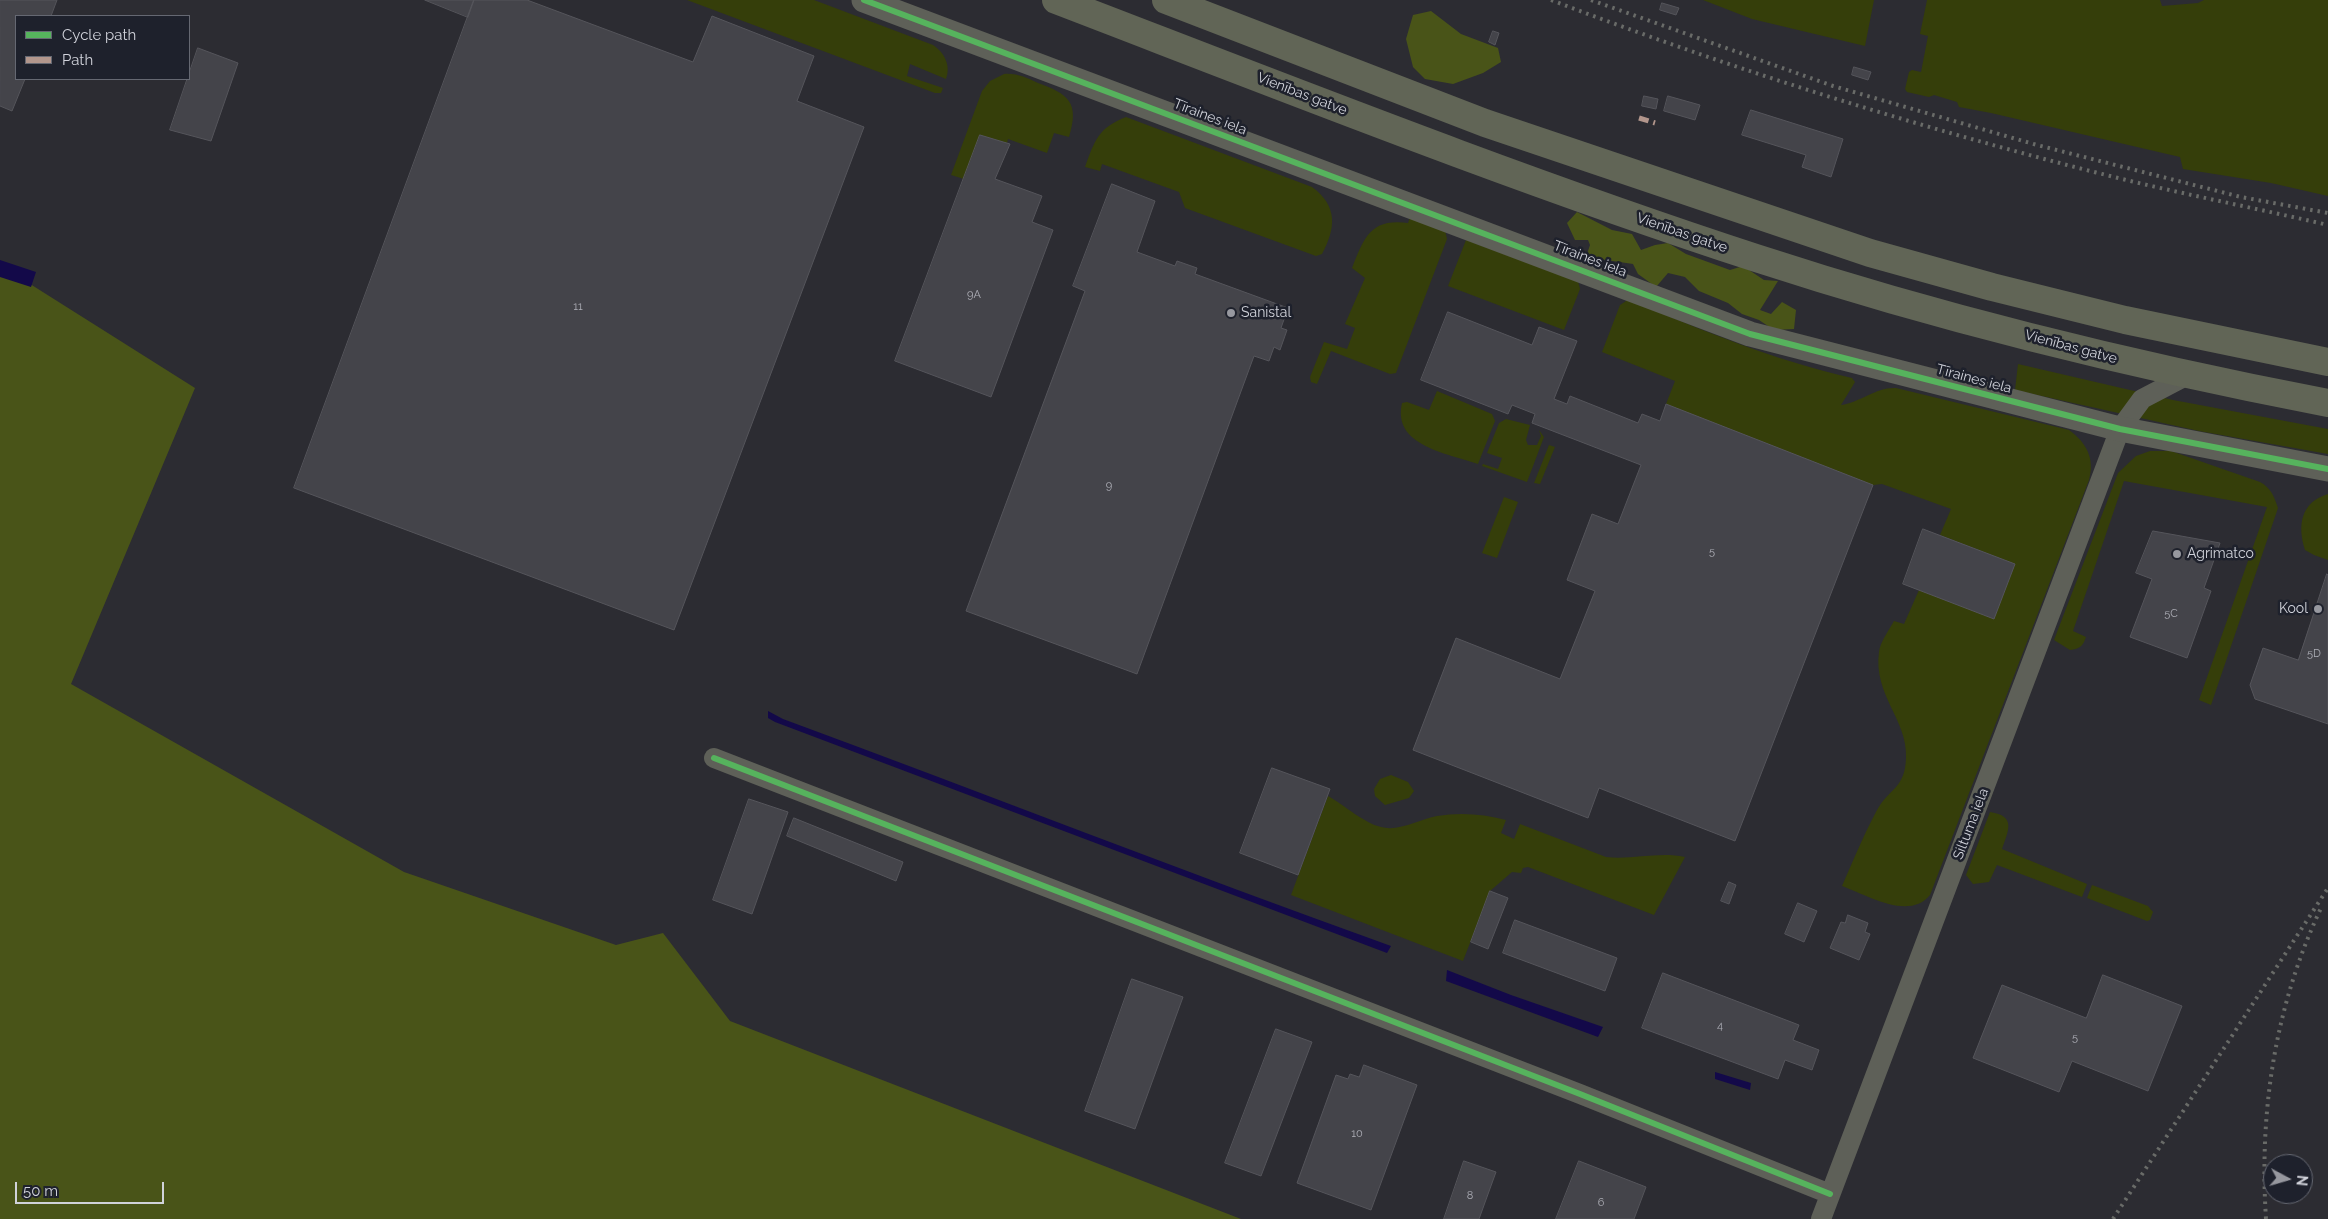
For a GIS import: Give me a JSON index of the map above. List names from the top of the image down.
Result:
{
  "streets": {
    "highway": ["Vienības gatve"],
    "street": ["Tīraines iela", "Siltuma iela"]
  },
  "crossings": [
    ["Vienības gatve", "Siltuma iela"],
    ["Tīraines iela", "Siltuma iela"]
  ],
  "places": ["Sanistal", "Agrimatco", "Kool"],
  "house_numbers": [
    "9A",
    "11",
    "9",
    "5",
    "5C",
    "5D",
    "4",
    "5",
    "10",
    "8",
    "6"
  ],
  "legend": ["Cycle path", "Path"],
  "scale_bar": "50 m",
  "north": "right"
}
